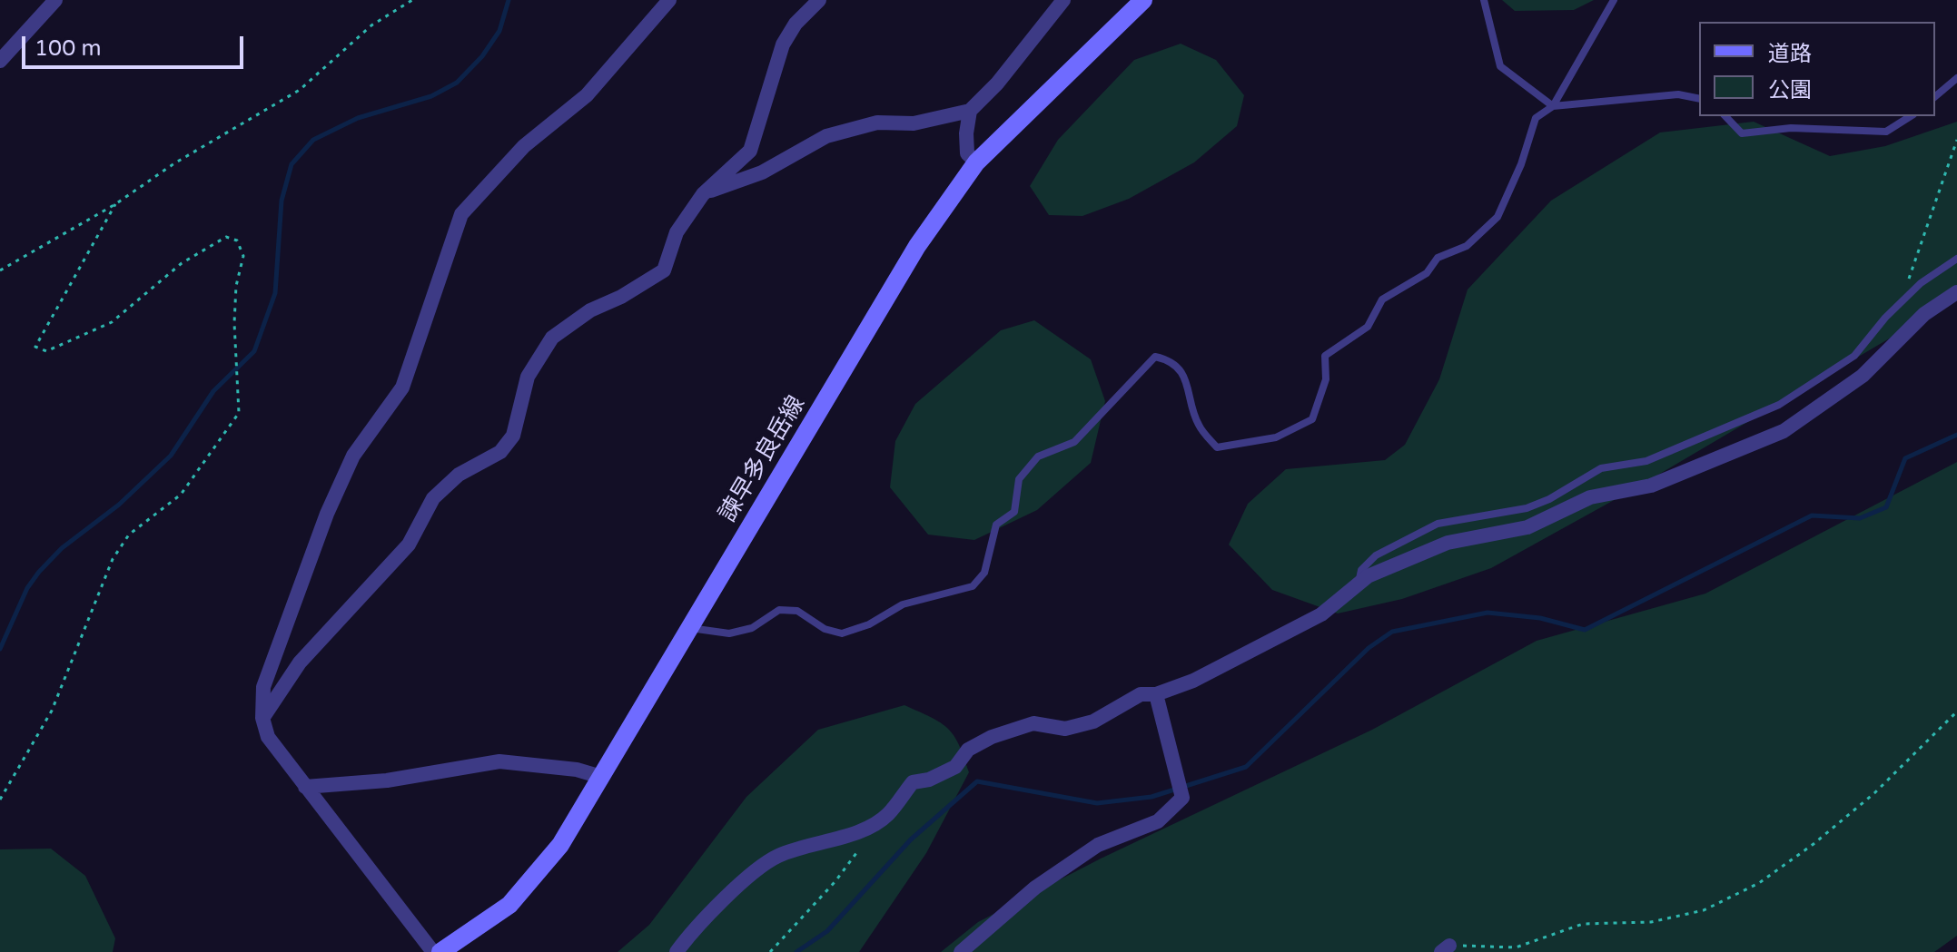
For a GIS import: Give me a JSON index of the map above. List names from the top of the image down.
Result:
{
  "streets": {
    "main road": ["諫早多良岳線"]
  },
  "legend": ["道路", "公園"],
  "scale_bar": "100 m"
}
